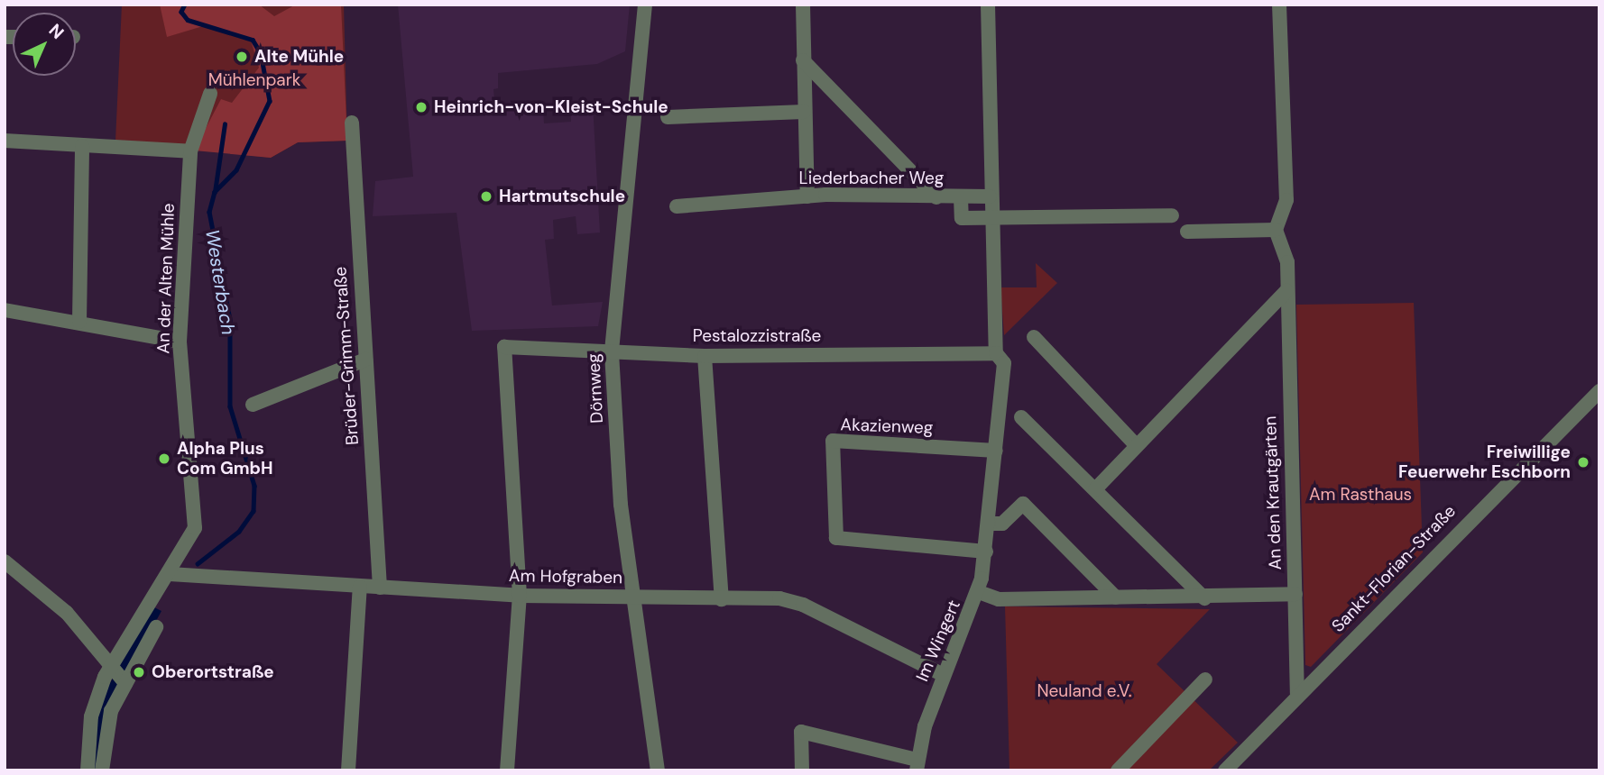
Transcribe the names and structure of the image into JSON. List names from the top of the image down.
{
  "streets": {
    "street": [
      "Liederbacher Weg",
      "An der Alten Mühle",
      "Pestalozzistraße",
      "Brüder-Grimm-Straße",
      "Dörnweg",
      "Akazienweg",
      "An den Krautgärten",
      "Sankt-Florian-Straße",
      "Am Hofgraben",
      "Im Wingert"
    ]
  },
  "crossings": [
    ["Liederbacher Weg", "Im Wingert"],
    ["An der Alten Mühle", "Am Hofgraben"],
    ["Pestalozzistraße", "Dörnweg"],
    ["Pestalozzistraße", "Am Hofgraben"],
    ["Pestalozzistraße", "Im Wingert"],
    ["Brüder-Grimm-Straße", "Am Hofgraben"],
    ["Dörnweg", "Am Hofgraben"],
    ["Akazienweg", "Im Wingert"],
    ["An den Krautgärten", "Sankt-Florian-Straße"],
    ["Am Hofgraben", "Im Wingert"]
  ],
  "water": ["Westerbach"],
  "parks": ["Mühlenpark", "Am Rasthaus", "Neuland e.V."],
  "places": [
    "Alte Mühle",
    "Heinrich-von-Kleist-Schule",
    "Hartmutschule",
    "Alpha Plus Com GmbH",
    "Freiwillige Feuerwehr Eschborn",
    "Oberortstraße"
  ],
  "north": "top right"
}
